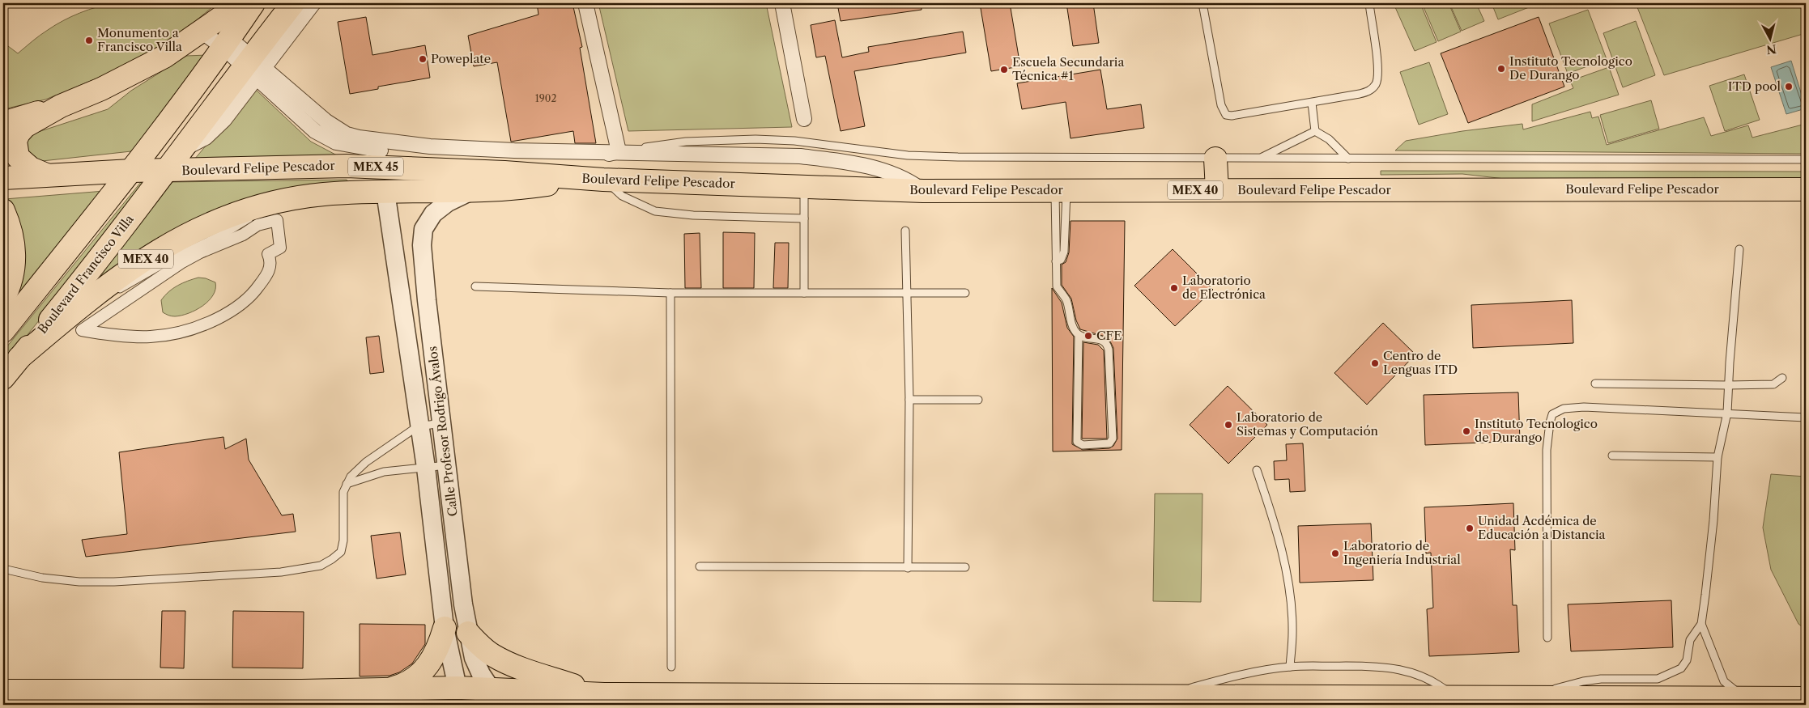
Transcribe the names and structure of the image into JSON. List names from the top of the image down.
{
  "streets": {
    "main road": [
      "MEX 45",
      "Boulevard Felipe Pescador",
      "MEX 40",
      "Boulevard Francisco Villa"
    ],
    "street": ["Calle Profesor Rodrigo Ávalos"]
  },
  "crossings": [
    ["MEX 45", "Boulevard Felipe Pescador"],
    ["MEX 45", "MEX 40"],
    ["MEX 45", "Boulevard Francisco Villa"],
    ["Boulevard Felipe Pescador", "MEX 40"],
    ["Boulevard Felipe Pescador", "Boulevard Francisco Villa"],
    ["MEX 40", "Boulevard Francisco Villa"],
    ["MEX 40", "Calle Profesor Rodrigo Ávalos"]
  ],
  "places": [
    "Monumento a Francisco Villa",
    "Poweplate",
    "Instituto Tecnologico De Durango",
    "Escuela Secundaria Técnica #1",
    "ITD pool",
    "Laboratorio de Electrónica",
    "CFE",
    "Centro de Lenguas ITD",
    "Laboratorio de Sistemas y Computación",
    "Instituto Tecnologico de Durango",
    "Unidad Acdémica de Educación a Distancia",
    "Laboratorio de Ingeniería Industrial"
  ],
  "house_numbers": ["1902"],
  "north": "bottom"
}
